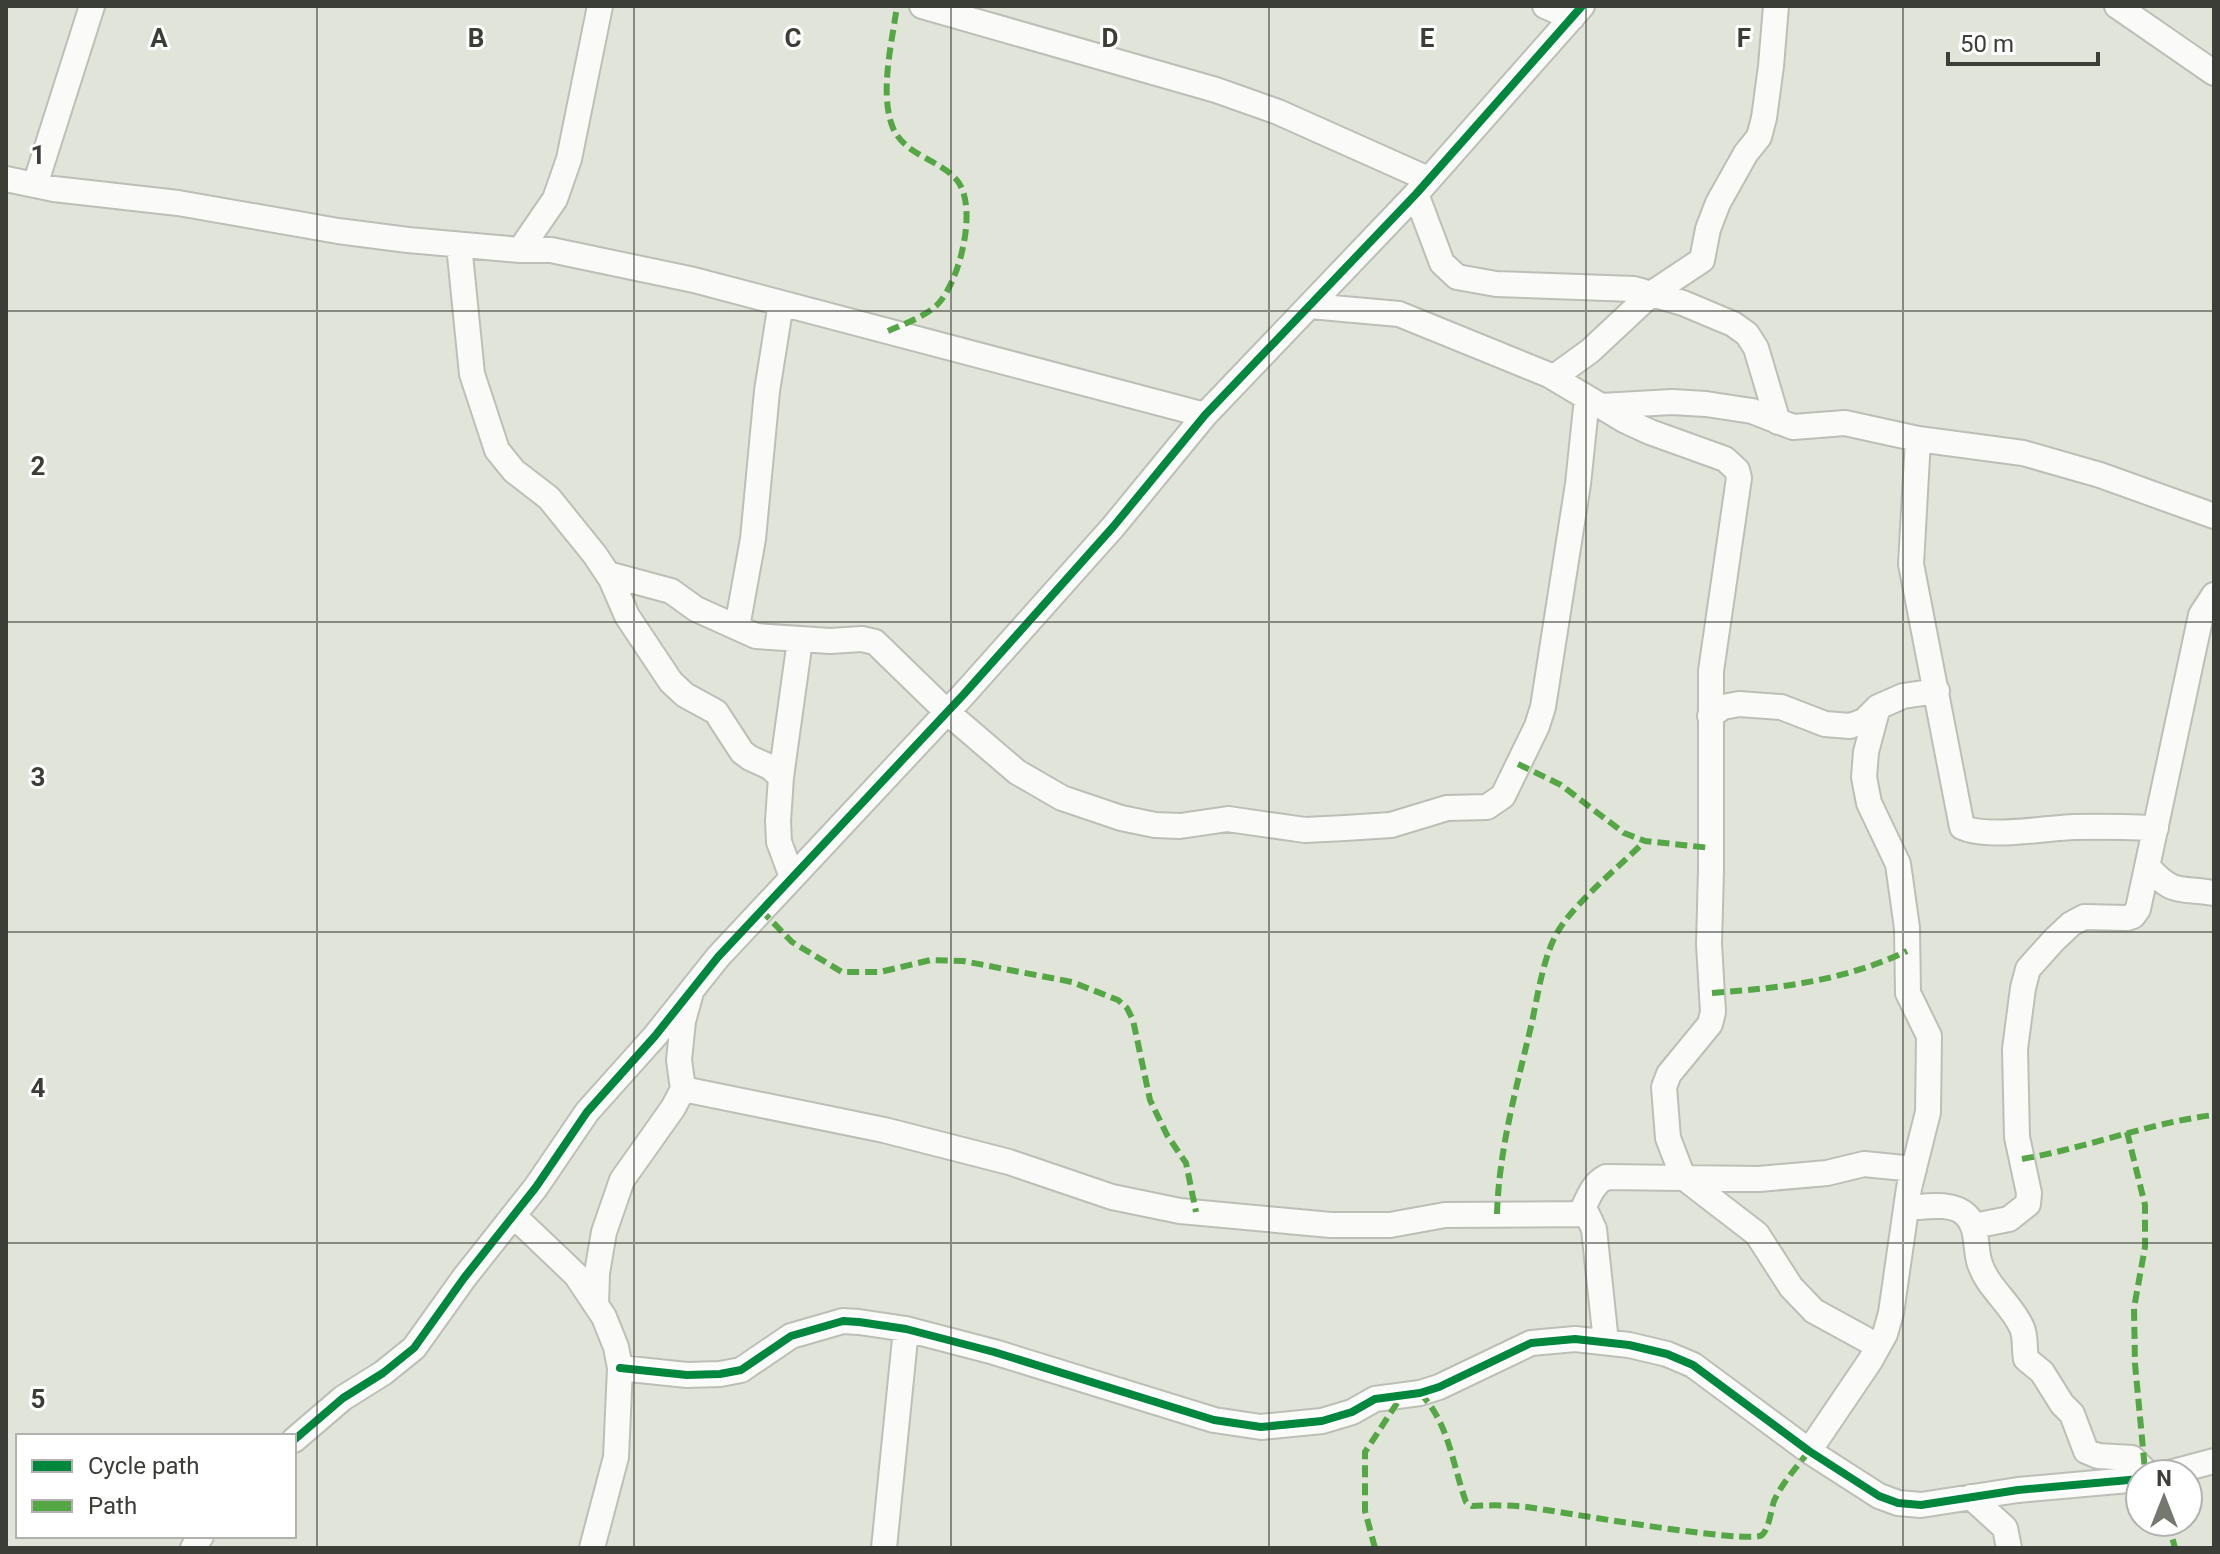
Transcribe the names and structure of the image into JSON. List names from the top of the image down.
{
  "legend": ["Cycle path", "Path"],
  "scale_bar": "50 m",
  "north": "top",
  "grid": {
    "columns": [
      "A",
      "B",
      "C",
      "D",
      "E",
      "F"
    ],
    "rows": [
      "1",
      "2",
      "3",
      "4",
      "5"
    ]
  }
}
